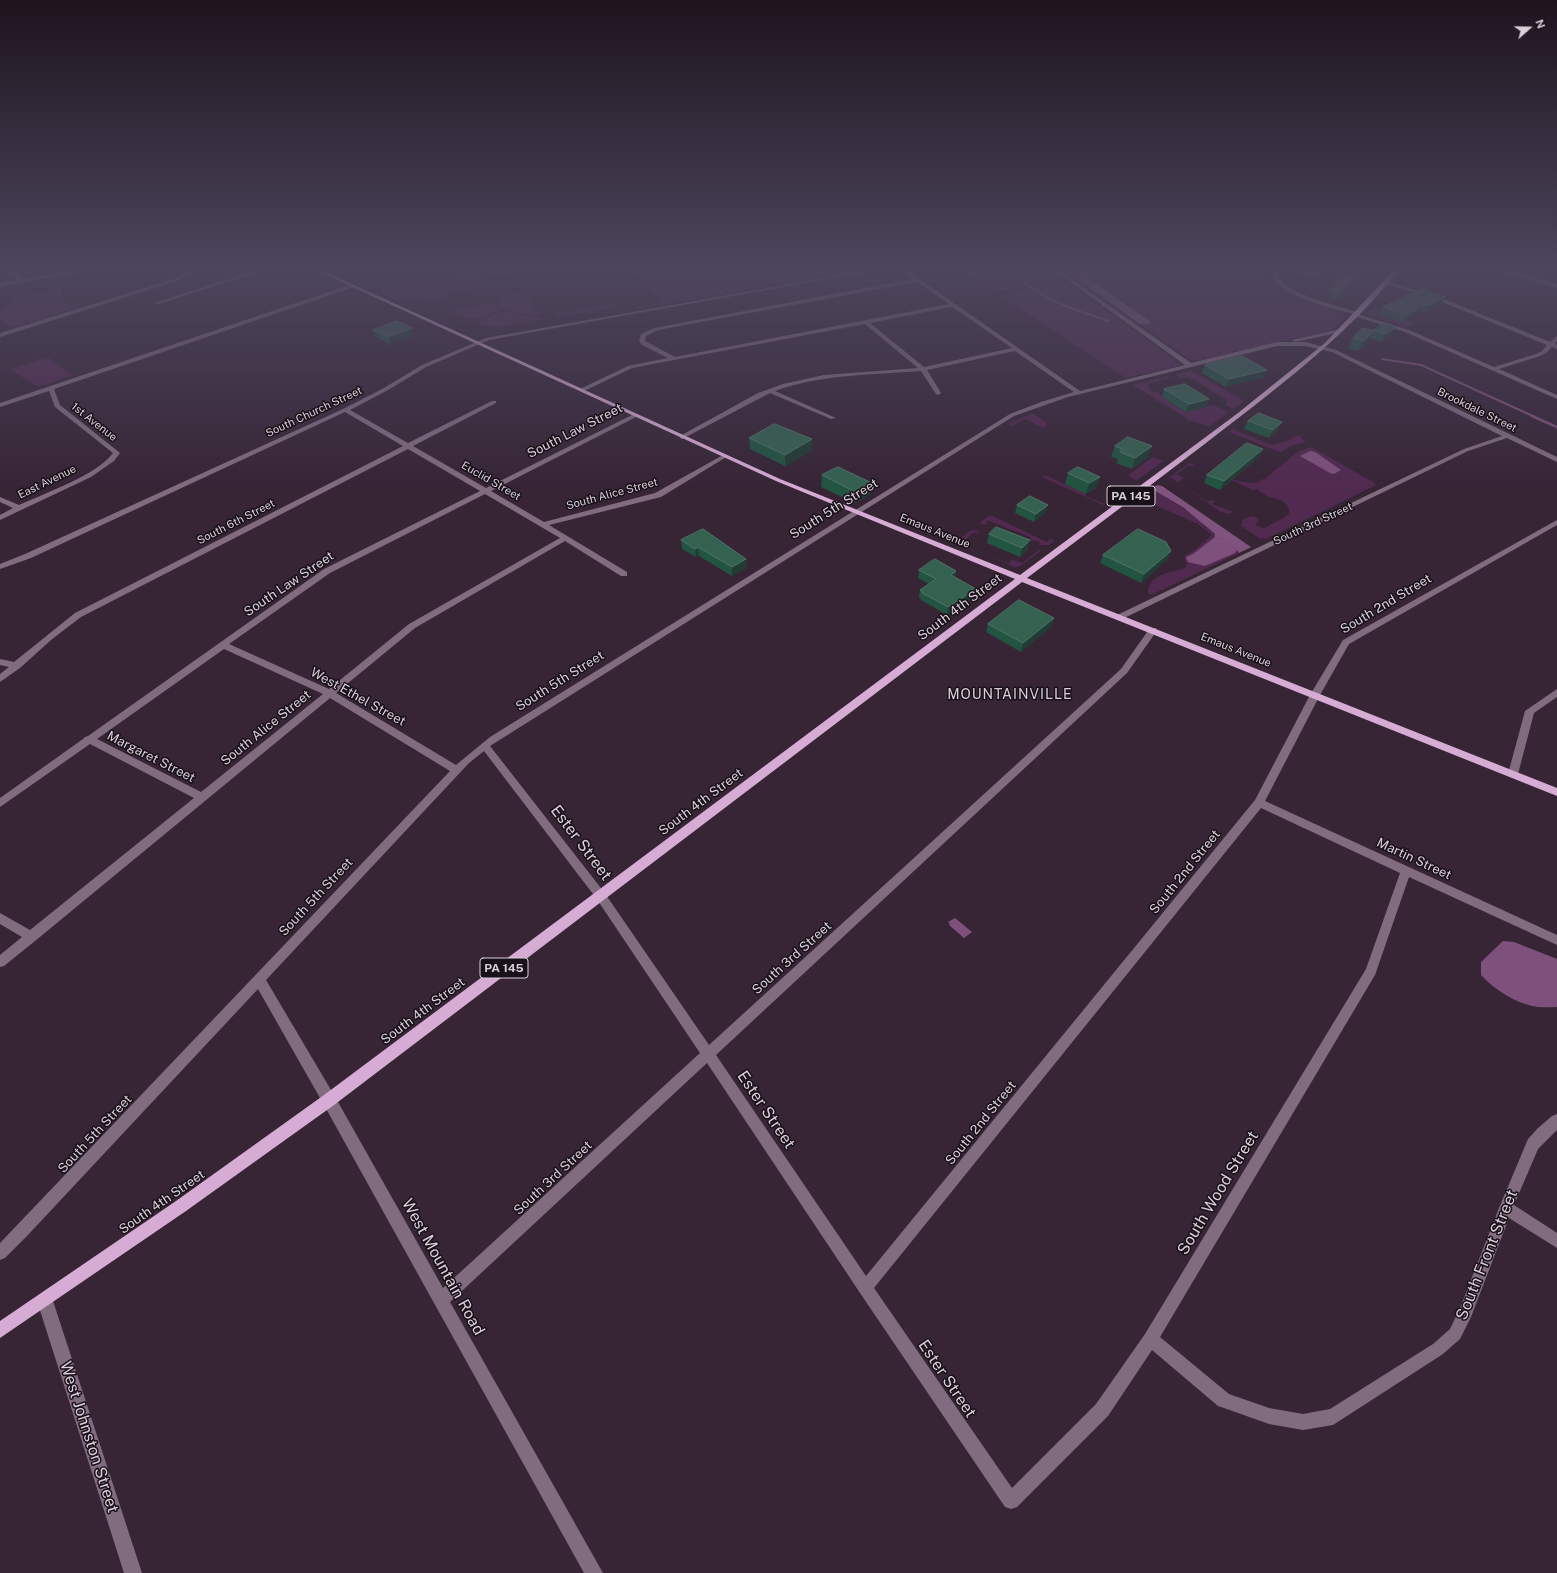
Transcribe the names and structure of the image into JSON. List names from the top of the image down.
{
  "streets": {
    "main road": ["PA 145", "Emaus Avenue", "South 4th Street"],
    "street": [
      "Brookdale Street",
      "South Church Street",
      "1st Avenue",
      "South Law Street",
      "Euclid Street",
      "East Avenue",
      "South Alice Street",
      "South 5th Street",
      "South 6th Street",
      "South 3rd Street",
      "South 2nd Street",
      "West Ethel Street",
      "Margaret Street",
      "Ester Street",
      "Martin Street",
      "South Wood Street",
      "South Front Street",
      "West Mountain Road",
      "West Johnston Street"
    ]
  },
  "crossings": [
    ["Brookdale Street", "South 5th Street"],
    ["Brookdale Street", "South 3rd Street"],
    ["Brookdale Street", "South 4th Street"],
    ["South Church Street", "Euclid Street"],
    ["South Church Street", "Emaus Avenue"],
    ["1st Avenue", "East Avenue"],
    ["South Law Street", "Euclid Street"],
    ["South Law Street", "Emaus Avenue"],
    ["South Law Street", "West Ethel Street"],
    ["South Law Street", "Margaret Street"],
    ["Euclid Street", "South Alice Street"],
    ["Euclid Street", "South 6th Street"],
    ["South Alice Street", "Emaus Avenue"],
    ["South Alice Street", "West Ethel Street"],
    ["South Alice Street", "Margaret Street"],
    ["South 5th Street", "Emaus Avenue"],
    ["South 5th Street", "South 4th Street"],
    ["South 5th Street", "West Ethel Street"],
    ["South 5th Street", "Ester Street"],
    ["South 5th Street", "West Mountain Road"],
    ["South 3rd Street", "Emaus Avenue"],
    ["South 3rd Street", "Ester Street"],
    ["South 3rd Street", "West Mountain Road"],
    ["Emaus Avenue", "South 2nd Street"],
    ["Emaus Avenue", "South 4th Street"],
    ["South 2nd Street", "Ester Street"],
    ["South 2nd Street", "Martin Street"],
    ["South 4th Street", "Ester Street"],
    ["South 4th Street", "West Mountain Road"],
    ["South 4th Street", "West Johnston Street"],
    ["Ester Street", "South Wood Street"],
    ["Martin Street", "South Wood Street"],
    ["South Wood Street", "South Front Street"]
  ],
  "districts": ["MOUNTAINVILLE"],
  "north": "right"
}
